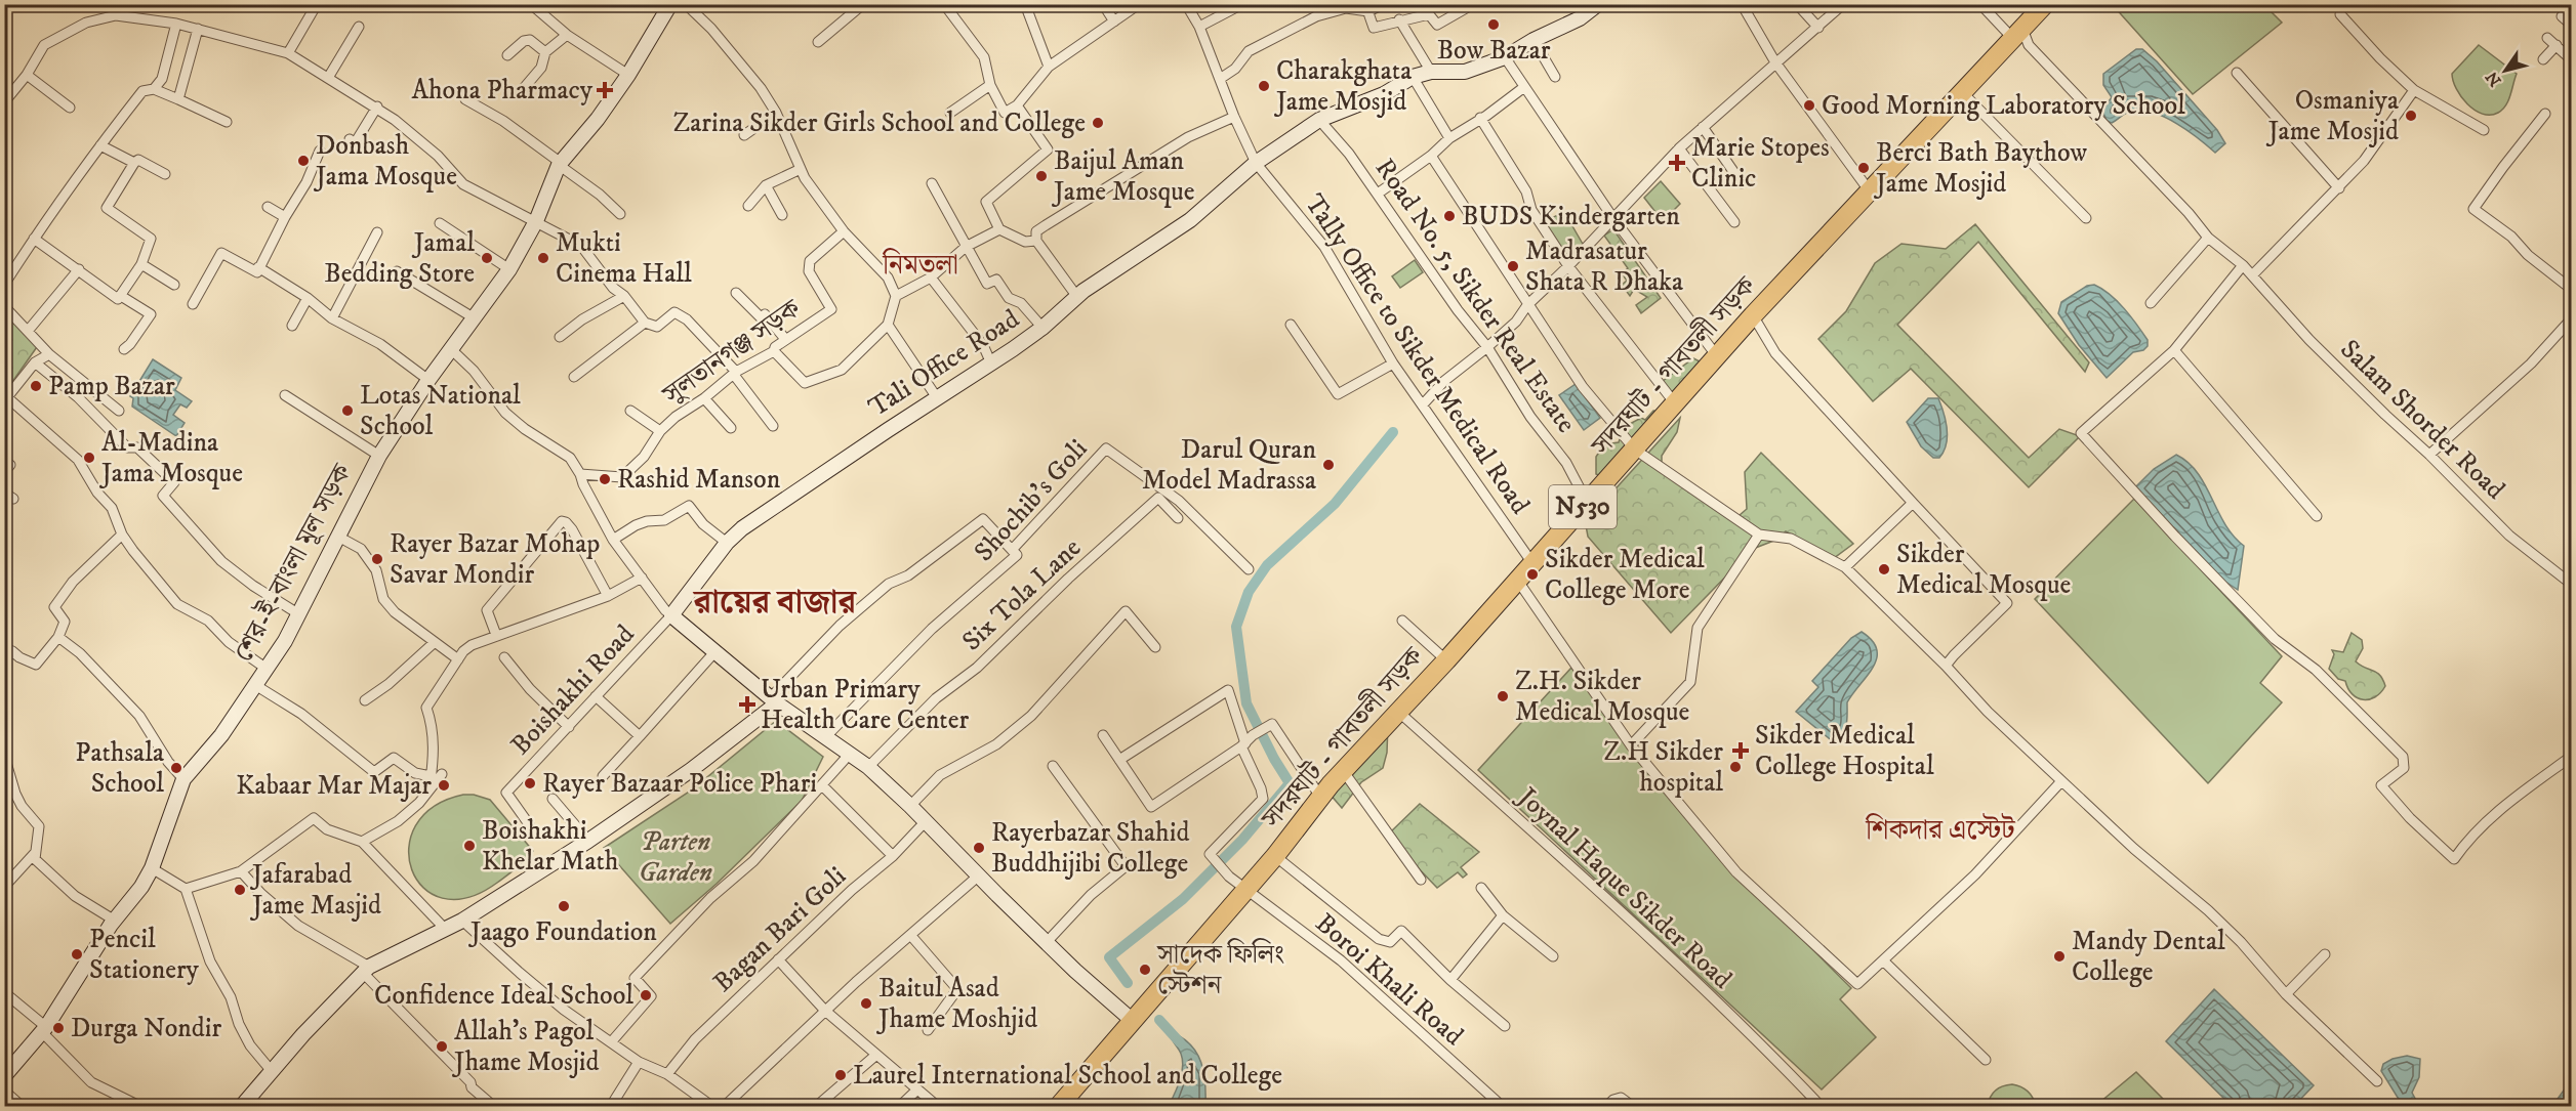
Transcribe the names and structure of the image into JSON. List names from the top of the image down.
{
  "streets": {
    "highway": ["সদরঘাট - গাবতলী সড়ক", "N530"],
    "street": [
      "Road No. 5, Sikder Real Estate",
      "সুলতানগঞ্জ সড়ক",
      "Tally Office to Sikder Medical Road",
      "Tali Office Road",
      "Salam Shorder Road",
      "Shochib's Goli",
      "শের-ই-বাংলা মূল সড়ক",
      "Six Tola Lane",
      "Boishakhi Road",
      "Joynal Haque Sikder Road",
      "Bagan Bari Goli",
      "Boroi Khali Road"
    ]
  },
  "crossings": [
    ["Road No. 5, Sikder Real Estate", "Tali Office Road"],
    ["Road No. 5, Sikder Real Estate", "সদরঘাট - গাবতলী সড়ক"],
    ["Tally Office to Sikder Medical Road", "Tali Office Road"],
    ["Tally Office to Sikder Medical Road", "সদরঘাট - গাবতলী সড়ক"],
    ["Tali Office Road", "Boishakhi Road"],
    ["সদরঘাট - গাবতলী সড়ক", "Salam Shorder Road"],
    ["সদরঘাট - গাবতলী সড়ক", "N530"],
    ["সদরঘাট - গাবতলী সড়ক", "Joynal Haque Sikder Road"],
    ["সদরঘাট - গাবতলী সড়ক", "Boroi Khali Road"]
  ],
  "districts": ["নিমতলা", "রায়ের বাজার", "শিকদার এস্টেট"],
  "parks": ["Parten Garden"],
  "places": {
    "other": [
      "Bow Bazar",
      "Charakghata Jame Mosjid",
      "Good Morning Laboratory School",
      "Osmaniya Jame Mosjid",
      "Zarina Sikder Girls School and College",
      "Donbash Jama Mosque",
      "Berci Bath Baythow Jame Mosjid",
      "Baijul Aman Jame Mosque",
      "BUDS Kindergarten",
      "Jamal Bedding Store",
      "Mukti Cinema Hall",
      "Madrasatur Shata R Dhaka",
      "Pamp Bazar",
      "Lotas National School",
      "Al-Madina Jama Mosque",
      "Darul Quran Model Madrassa",
      "Rashid Manson",
      "Rayer Bazar Mohap Savar Mondir",
      "Sikder Medical Mosque",
      "Sikder Medical College More",
      "Z.H. Sikder Medical Mosque",
      "Z.H Sikder hospital",
      "Pathsala School",
      "Rayer Bazaar Police Phari",
      "Kabaar Mar Majar",
      "Boishakhi Khelar Math",
      "Rayerbazar Shahid Buddhijibi College",
      "Jafarabad Jame Masjid",
      "Jaago Foundation",
      "Pencil Stationery",
      "Mandy Dental College",
      "সাদেক ফিলিং স্টেশন",
      "Confidence Ideal School",
      "Baitul Asad Jhame Moshjid",
      "Durga Nondir",
      "Allah's Pagol Jhame Mosjid",
      "Laurel International School and College"
    ],
    "health": [
      "Ahona Pharmacy",
      "Marie Stopes Clinic",
      "Urban Primary Health Care Center",
      "Sikder Medical College Hospital"
    ]
  },
  "north": "bottom left"
}
